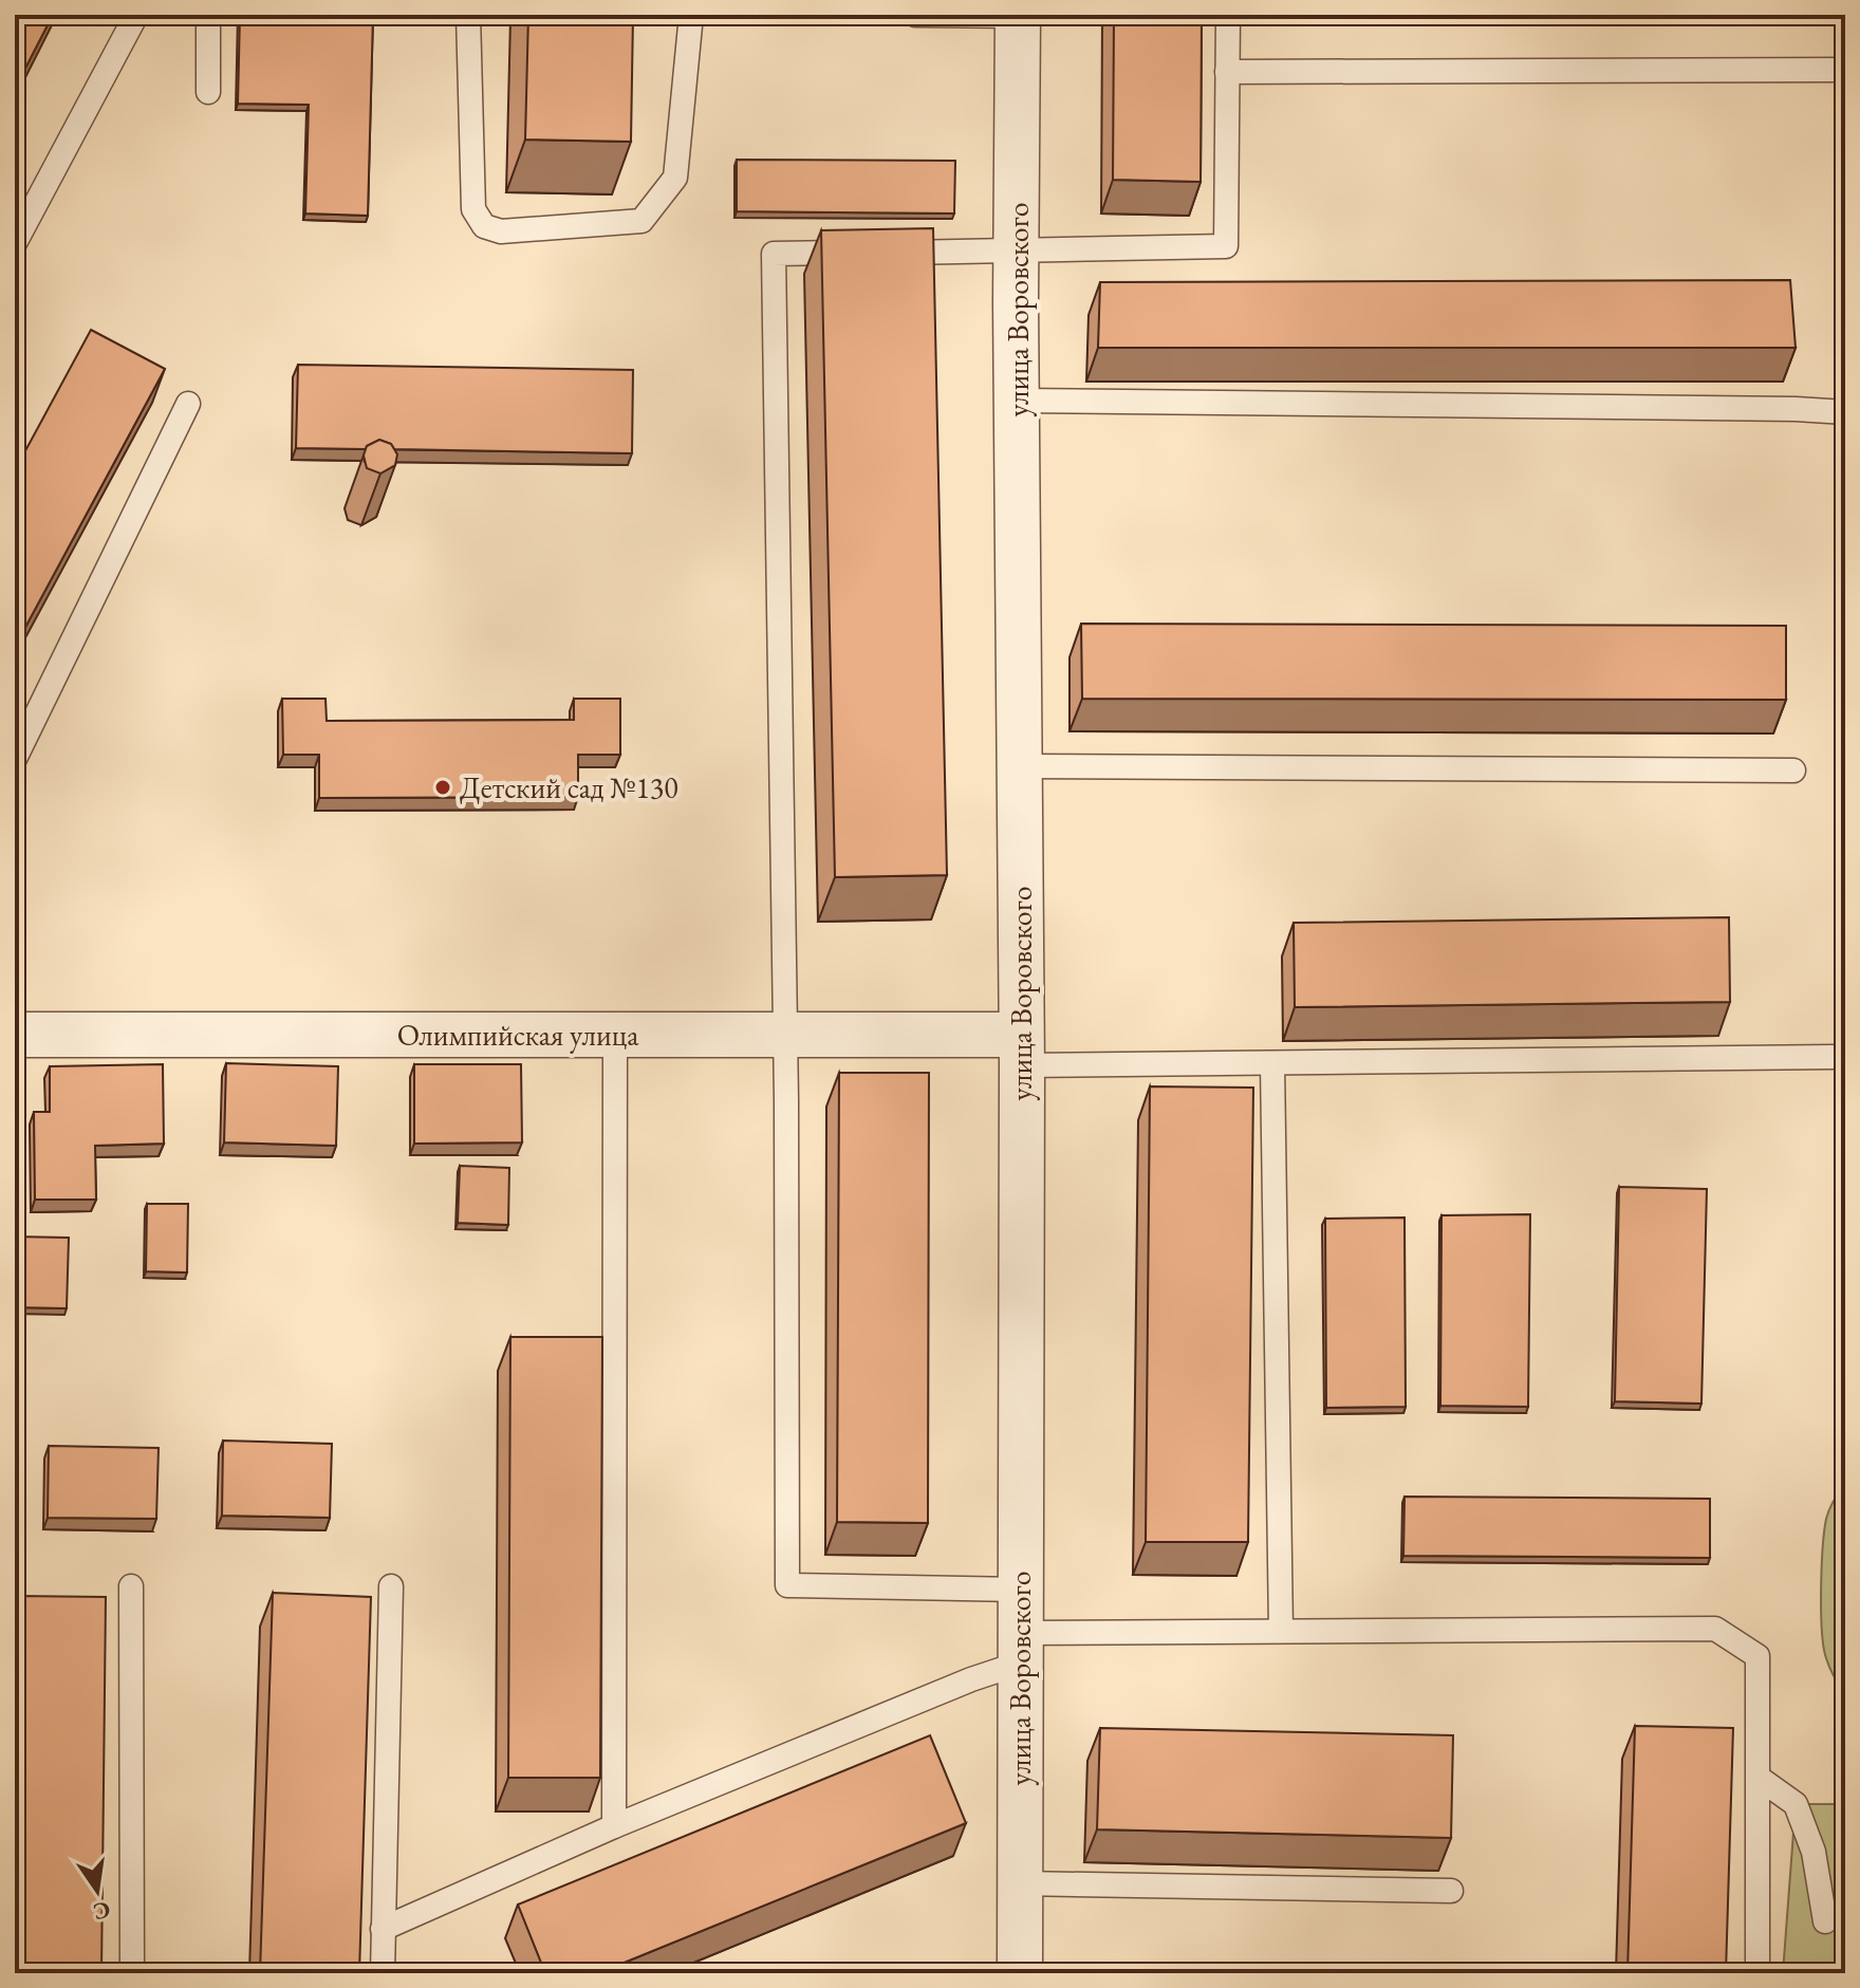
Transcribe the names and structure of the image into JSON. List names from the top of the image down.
{
  "streets": {
    "street": ["улица Воровского", "Олимпийская улица"]
  },
  "crossings": [
    ["улица Воровского", "Олимпийская улица"]
  ],
  "places": ["Детский сад №130"],
  "north": "bottom"
}
